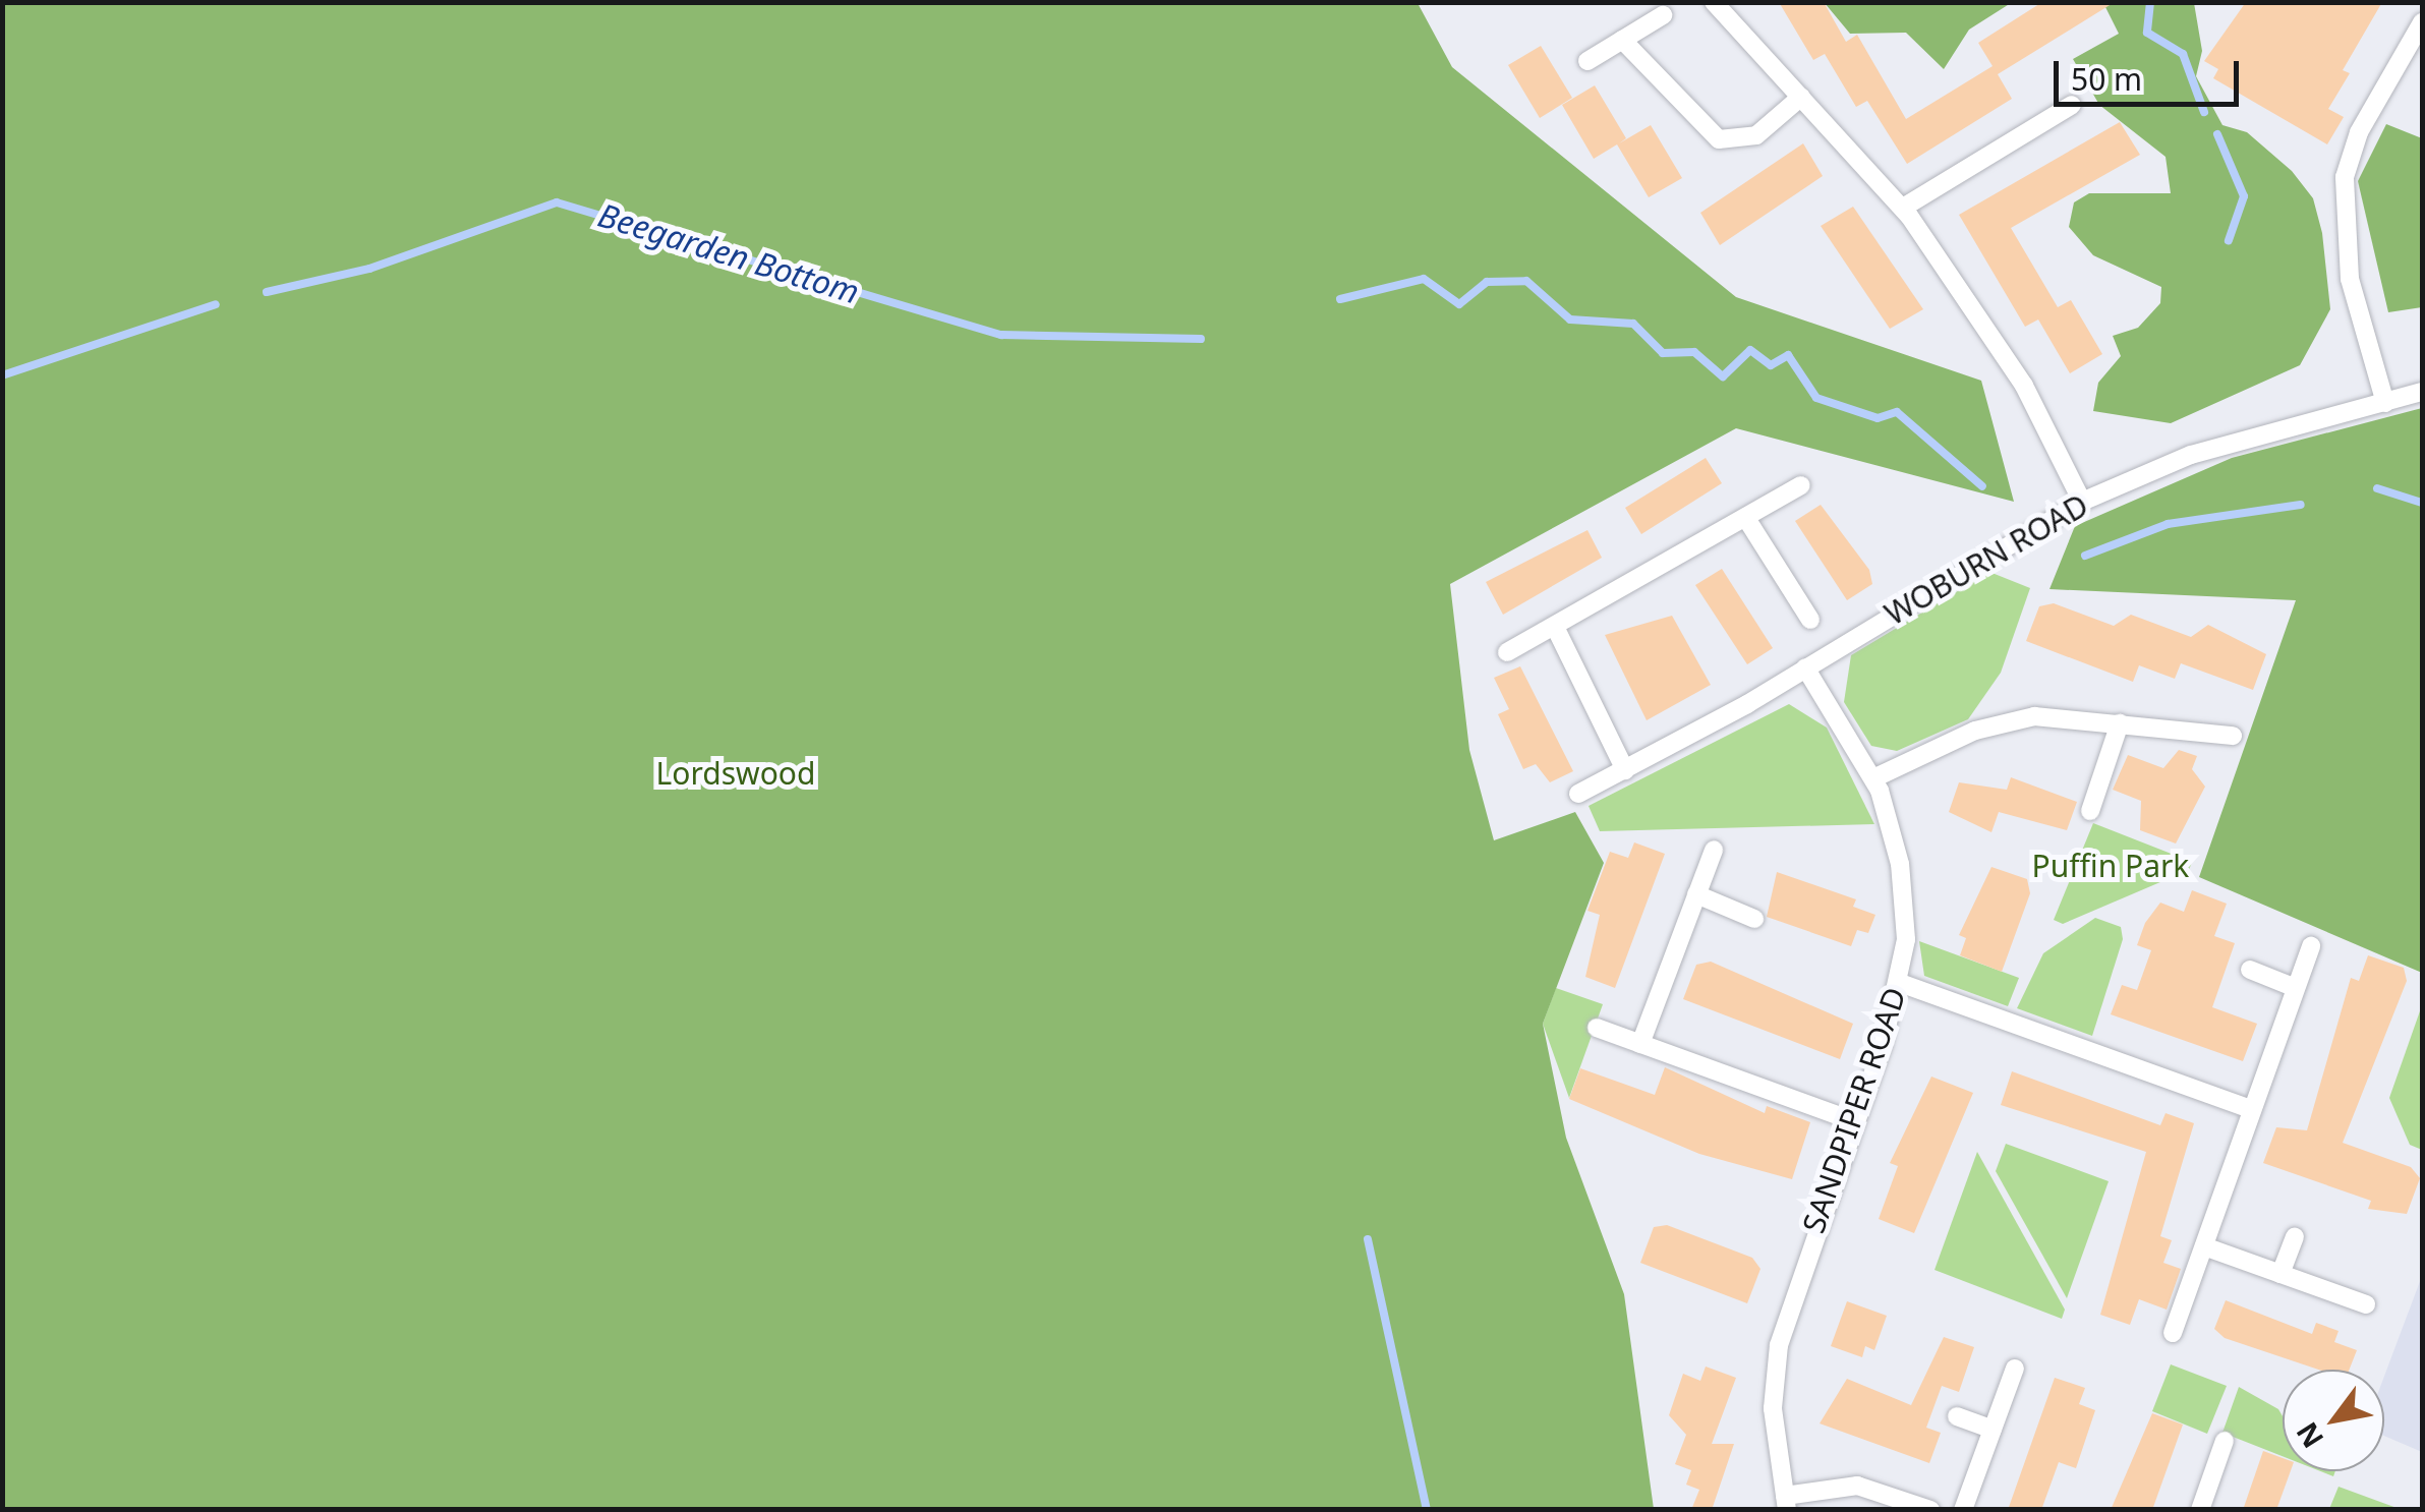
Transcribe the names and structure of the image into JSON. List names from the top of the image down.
{
  "streets": {
    "street": ["WOBURN ROAD", "SANDPIPER ROAD"]
  },
  "crossings": [
    ["WOBURN ROAD", "SANDPIPER ROAD"]
  ],
  "water": ["Beegarden Bottom"],
  "parks": ["Lordswood", "Puffin Park"],
  "scale_bar": "50 m",
  "north": "bottom left"
}
